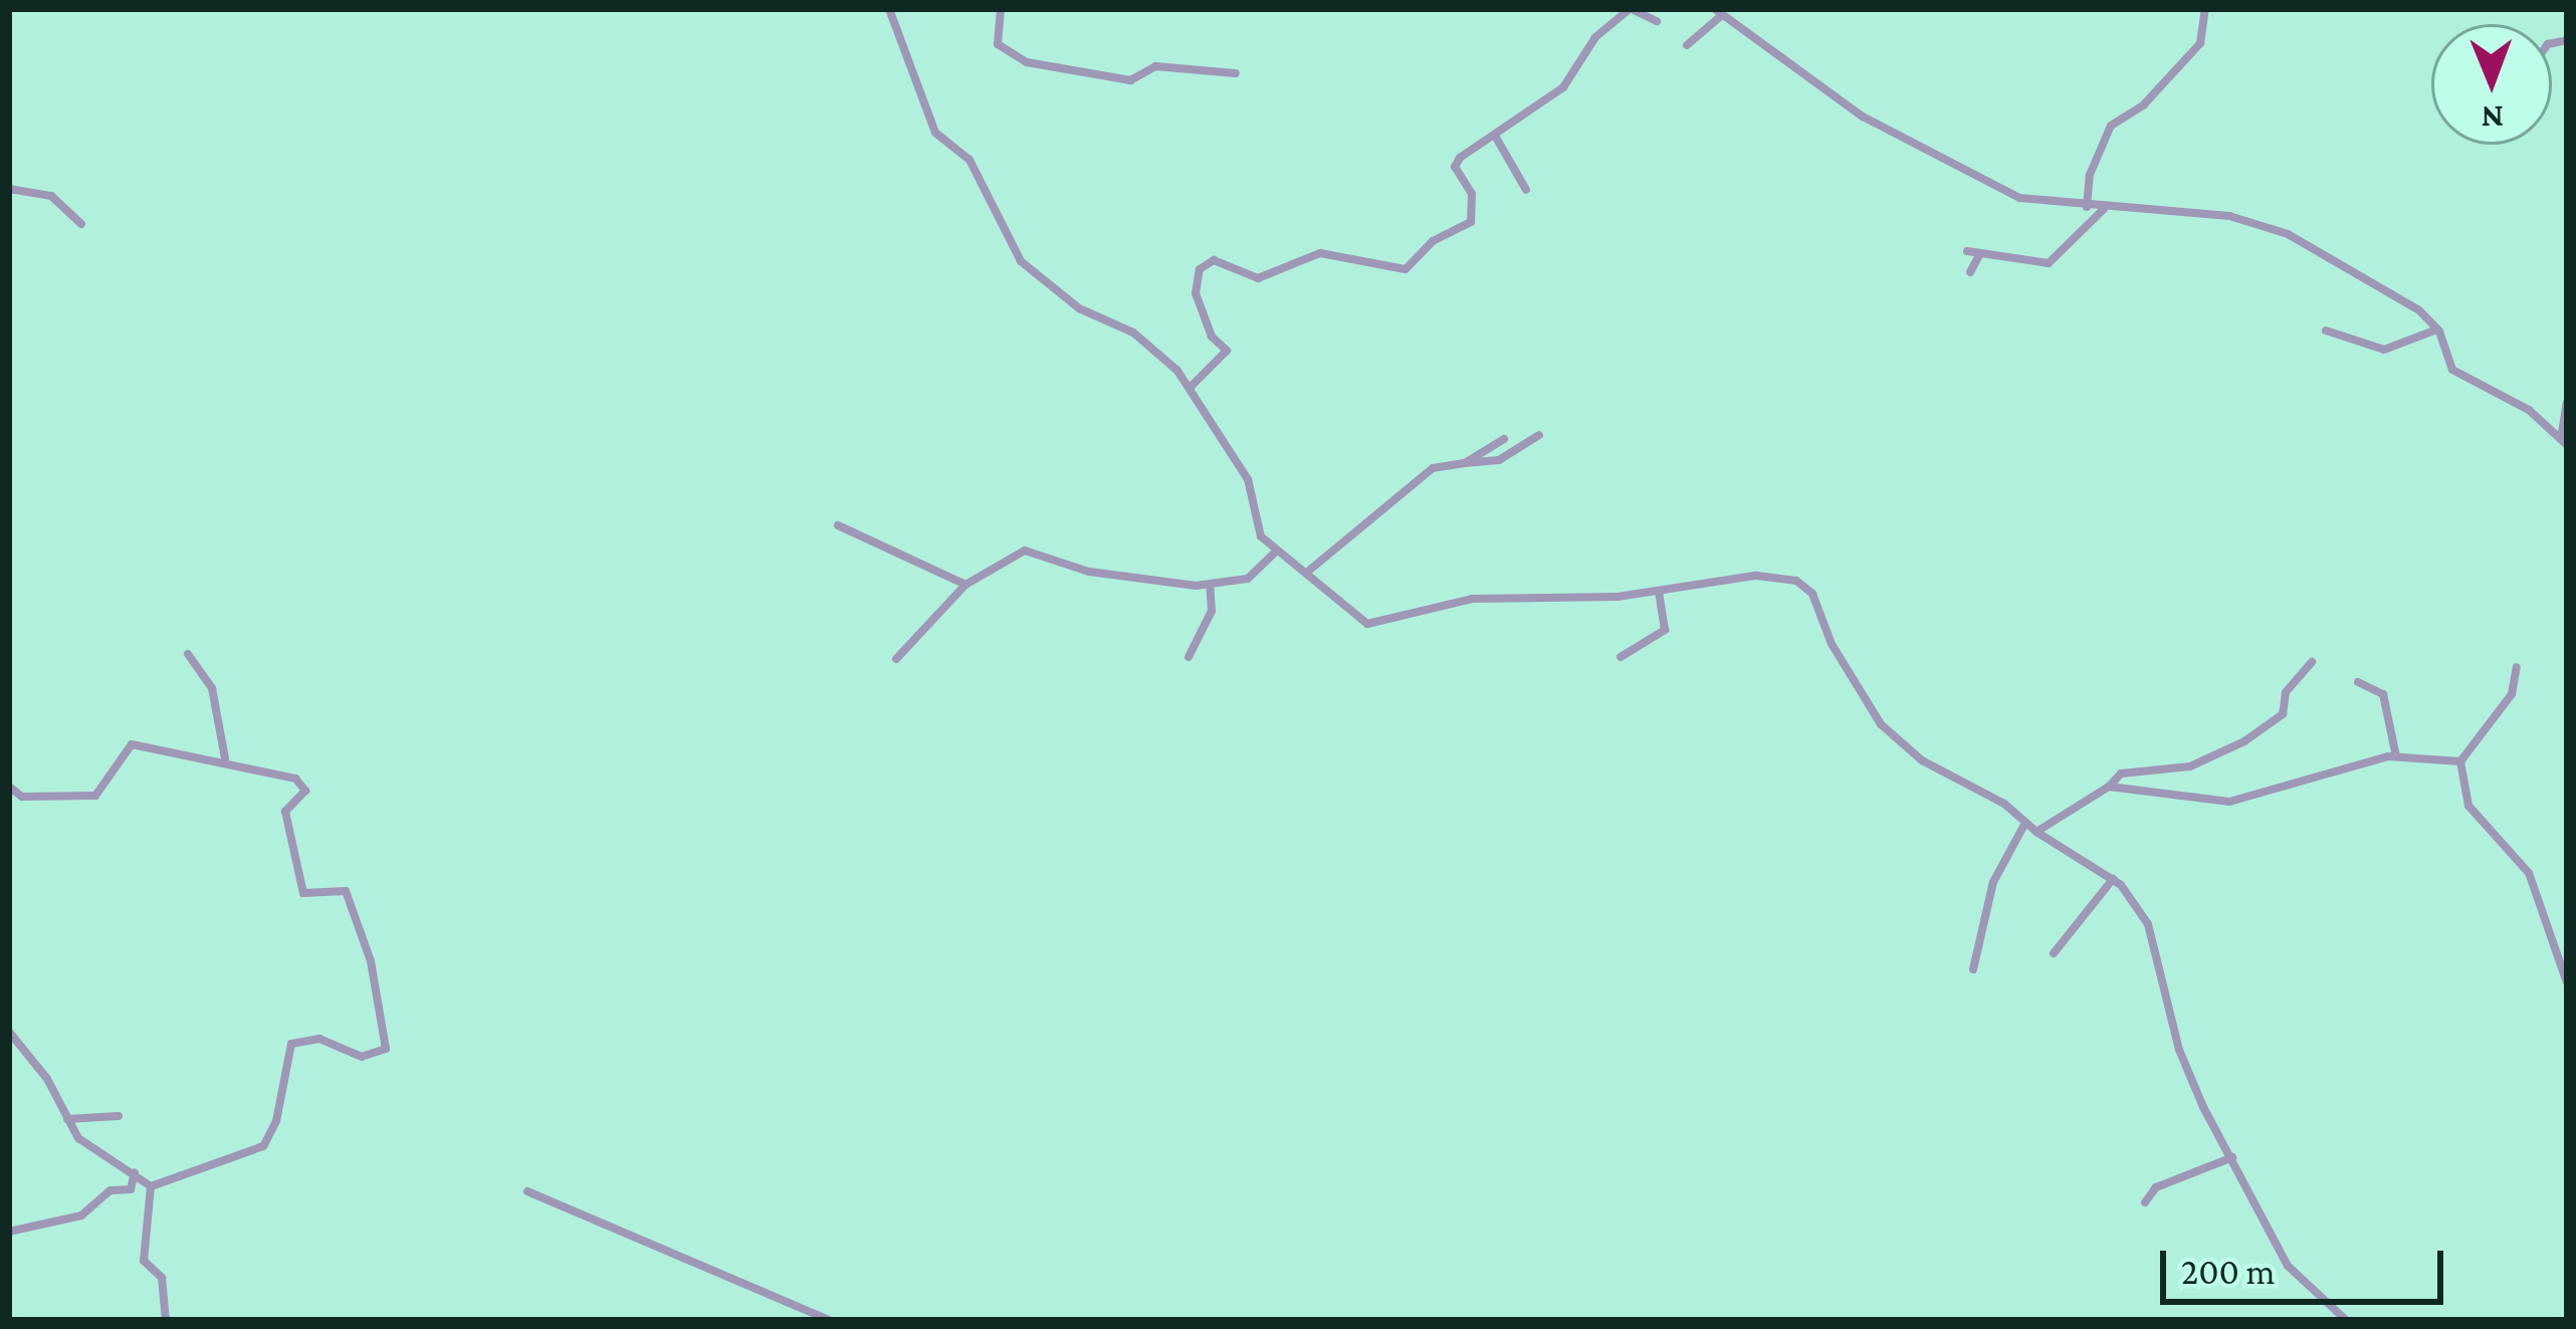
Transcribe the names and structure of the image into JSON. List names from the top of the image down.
{
  "scale_bar": "200 m",
  "north": "bottom"
}
